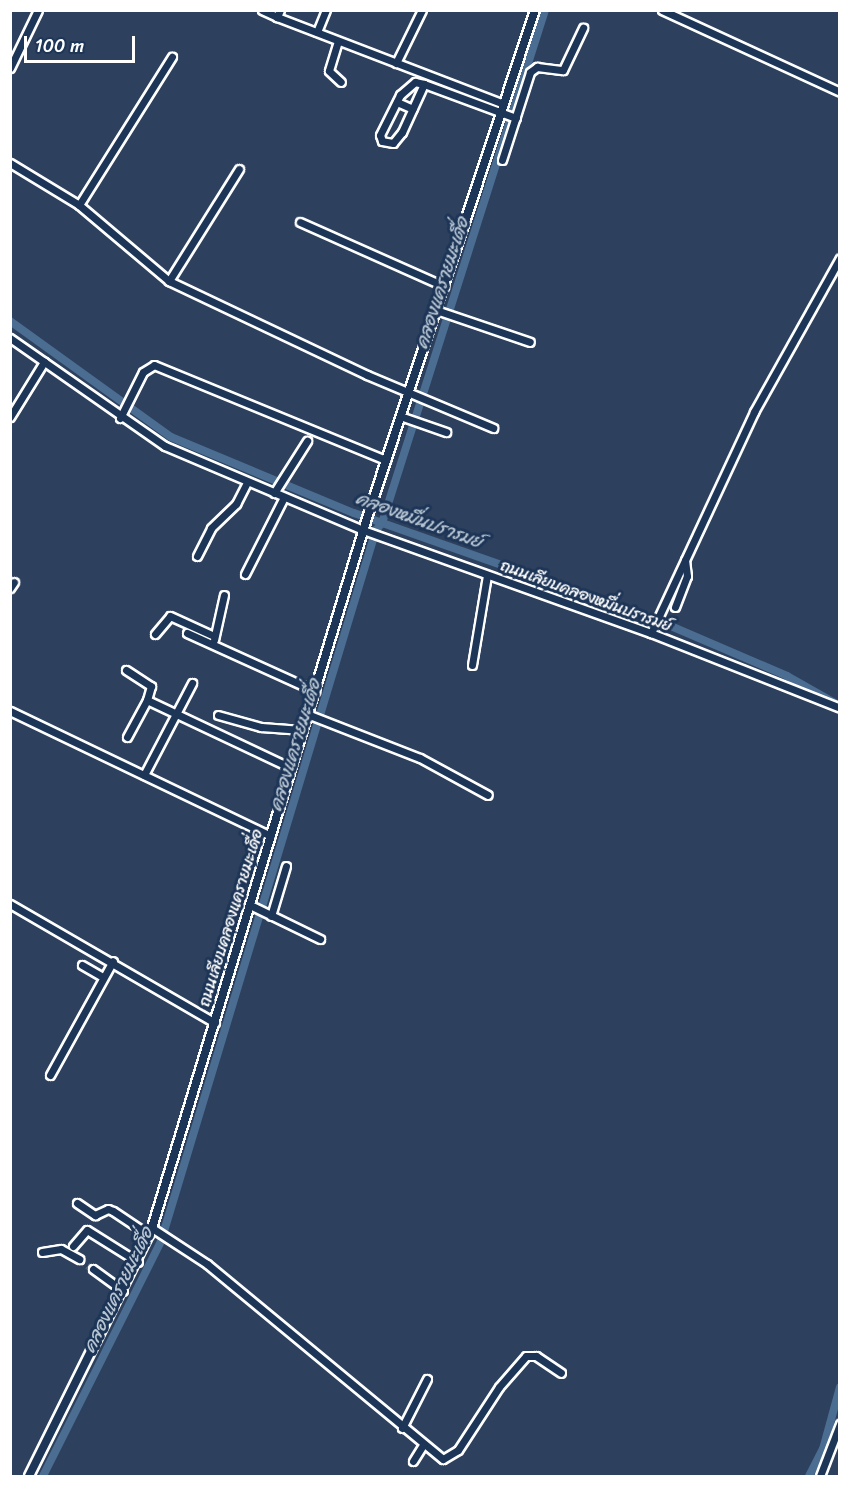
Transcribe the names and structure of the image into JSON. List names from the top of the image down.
{
  "streets": {
    "street": ["ถนนเลียบคลองหมื่นปรารมย์", "ถนนเลียบคลองแครายมะเดื่อ"]
  },
  "crossings": [
    ["ถนนเลียบคลองหมื่นปรารมย์", "ถนนเลียบคลองแครายมะเดื่อ"]
  ],
  "water": ["คลองแครายมะเดื่อ", "คลองหมื่นปรารมย์"],
  "scale_bar": "100 m"
}
